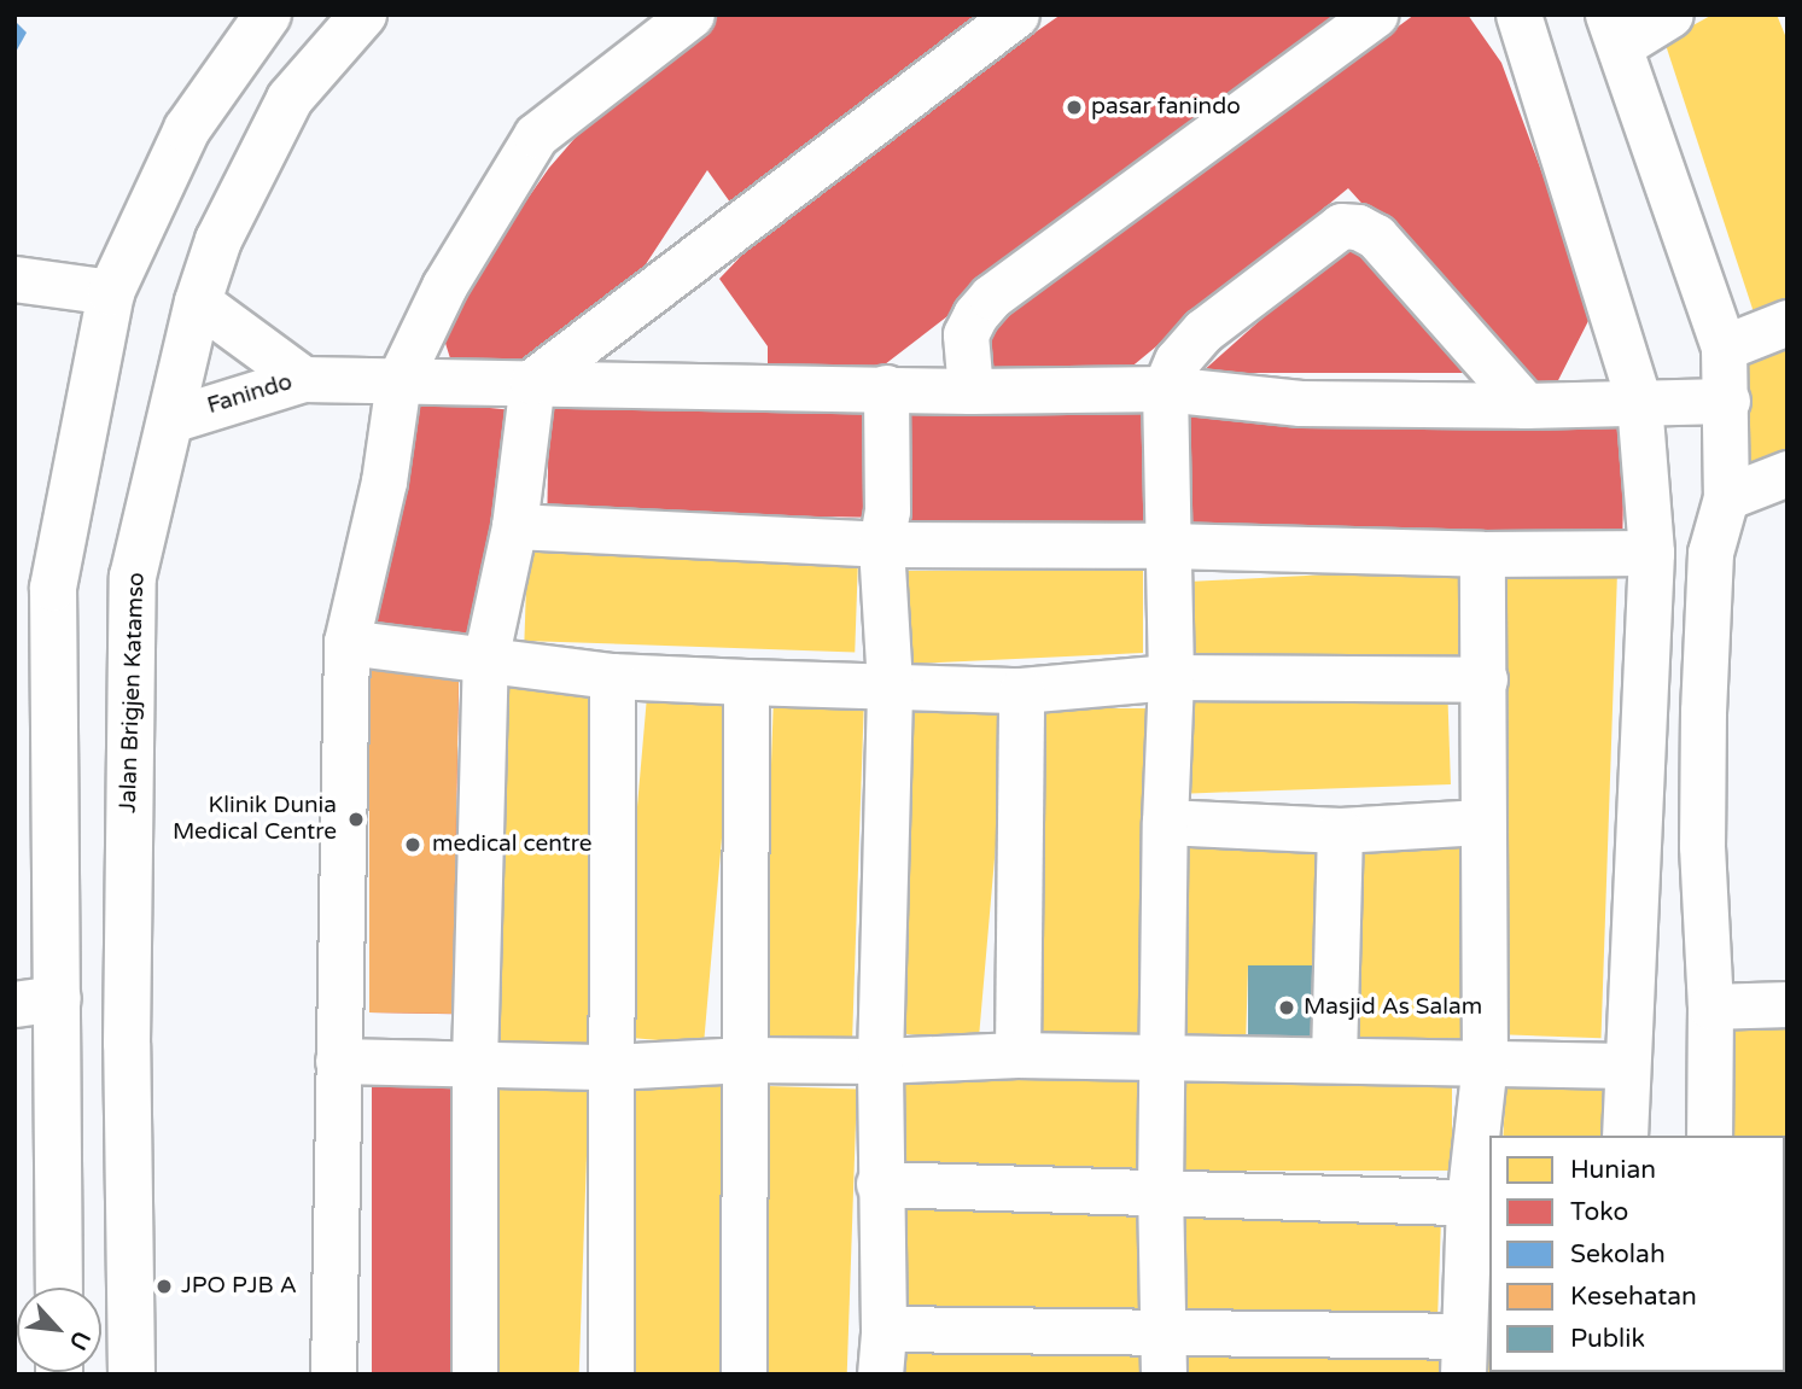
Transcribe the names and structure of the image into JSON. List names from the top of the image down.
{
  "streets": {
    "highway": ["Jalan Brigjen Katamso"],
    "street": ["Fanindo"]
  },
  "crossings": [
    ["Fanindo", "Jalan Brigjen Katamso"]
  ],
  "places": [
    "pasar fanindo",
    "Klinik Dunia Medical Centre",
    "medical centre",
    "Masjid As Salam",
    "JPO PJB A"
  ],
  "legend": [
    "Hunian",
    "Toko",
    "Sekolah",
    "Kesehatan",
    "Publik"
  ],
  "north": "bottom right"
}
